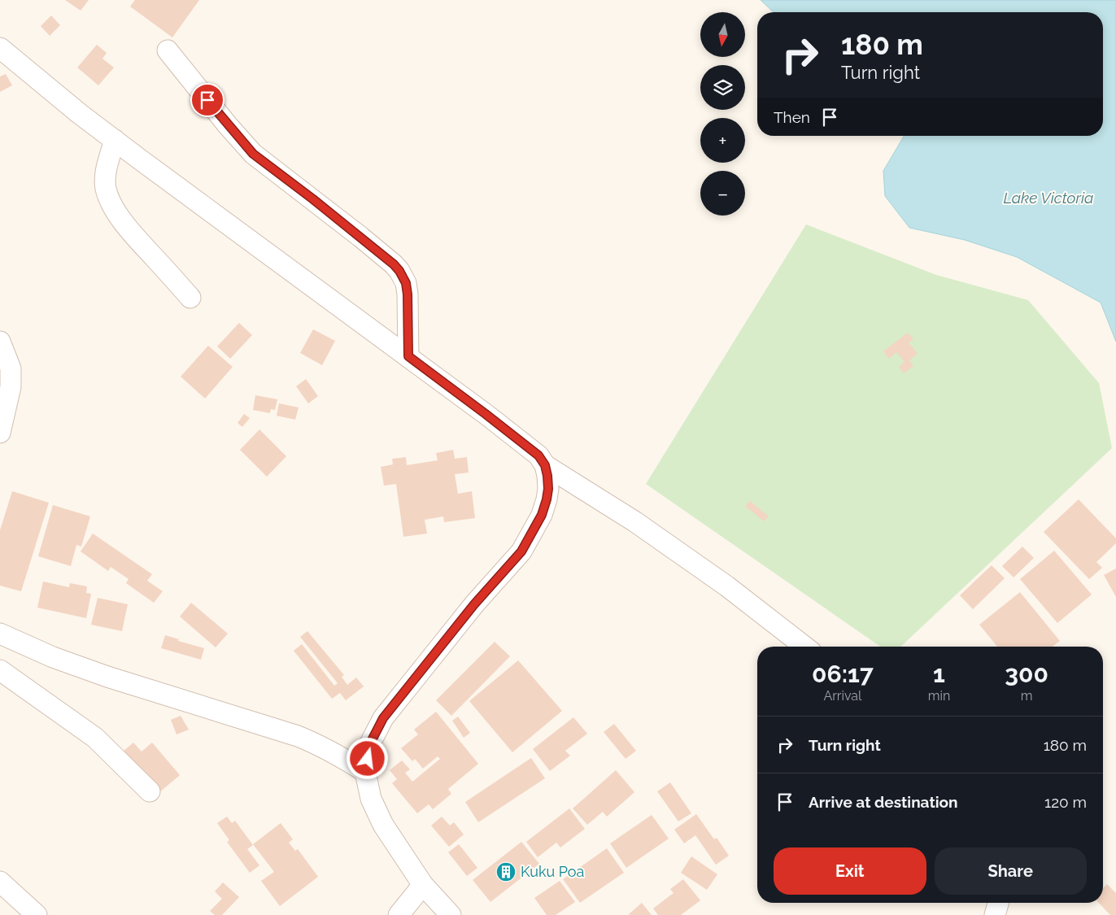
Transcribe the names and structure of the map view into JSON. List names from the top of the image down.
{
  "water": ["Lake Victoria"],
  "places": {
    "building": ["Kuku Poa"]
  },
  "north": "bottom",
  "page": {
    "map_buttons": ["+", "−"],
    "turn": ["180 m", "Turn right"],
    "then": "Then",
    "eta": [
      "06:17",
      "Arrival",
      "1",
      "min",
      "300",
      "m"
    ],
    "list": [
      {
        "name": "Turn right",
        "value": "180 m"
      },
      {
        "name": "Arrive at destination",
        "value": "120 m"
      }
    ],
    "buttons": ["Exit", "Share"]
  }
}
